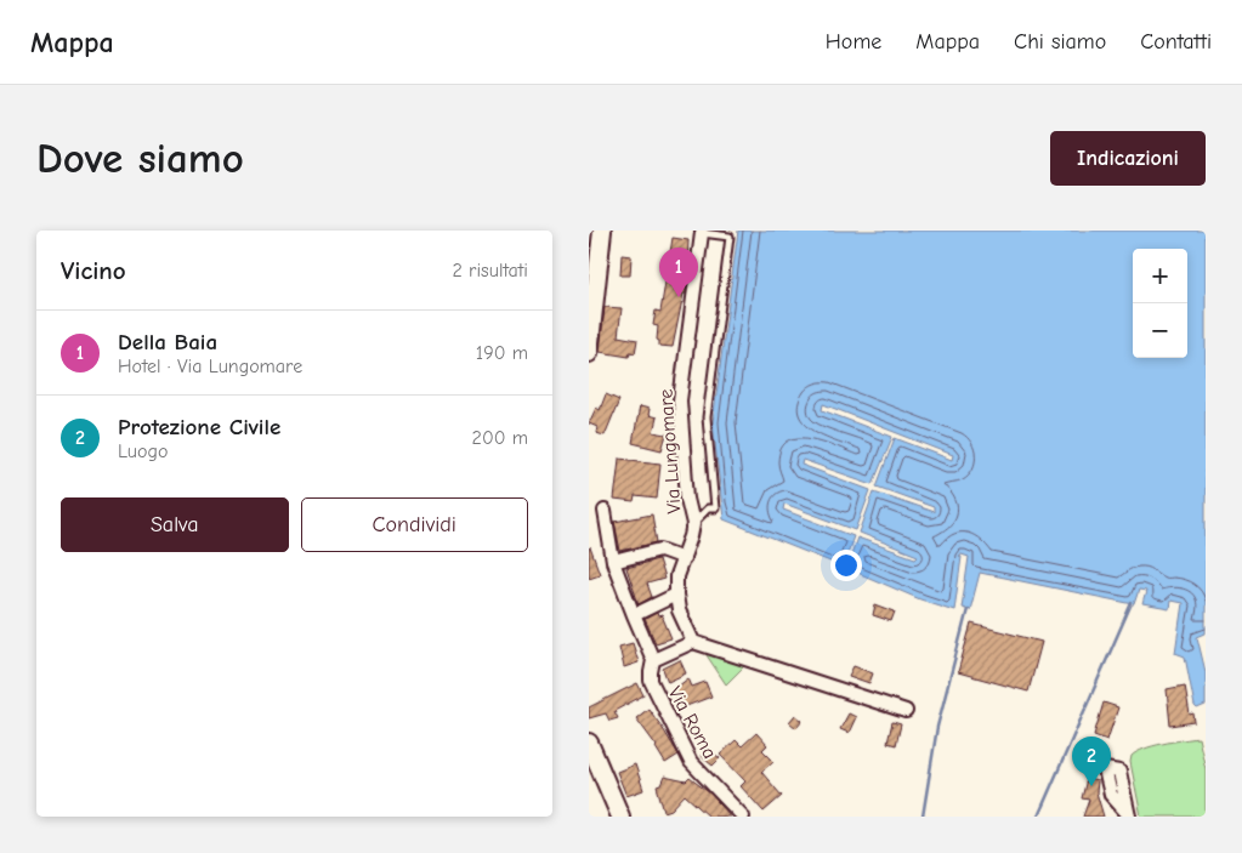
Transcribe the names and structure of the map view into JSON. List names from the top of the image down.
{
  "streets": {
    "street": ["Via Lungomare", "Via Roma"]
  },
  "page": {
    "header": "Mappa",
    "nav": [
      "Home",
      "Mappa",
      "Chi siamo",
      "Contatti"
    ],
    "buttons": [
      "Indicazioni",
      ["Salva", "Condividi"]
    ],
    "title": "Dove siamo",
    "heading": ["Vicino", "2 risultati"],
    "pins": ["1", "2"],
    "map_buttons": ["+", "−"],
    "list": [
      {
        "mark": "1",
        "name": "Della Baia",
        "note": "Hotel · Via Lungomare",
        "value": "190 m"
      },
      {
        "mark": "2",
        "name": "Protezione Civile",
        "note": "Luogo",
        "value": "200 m"
      }
    ]
  }
}
